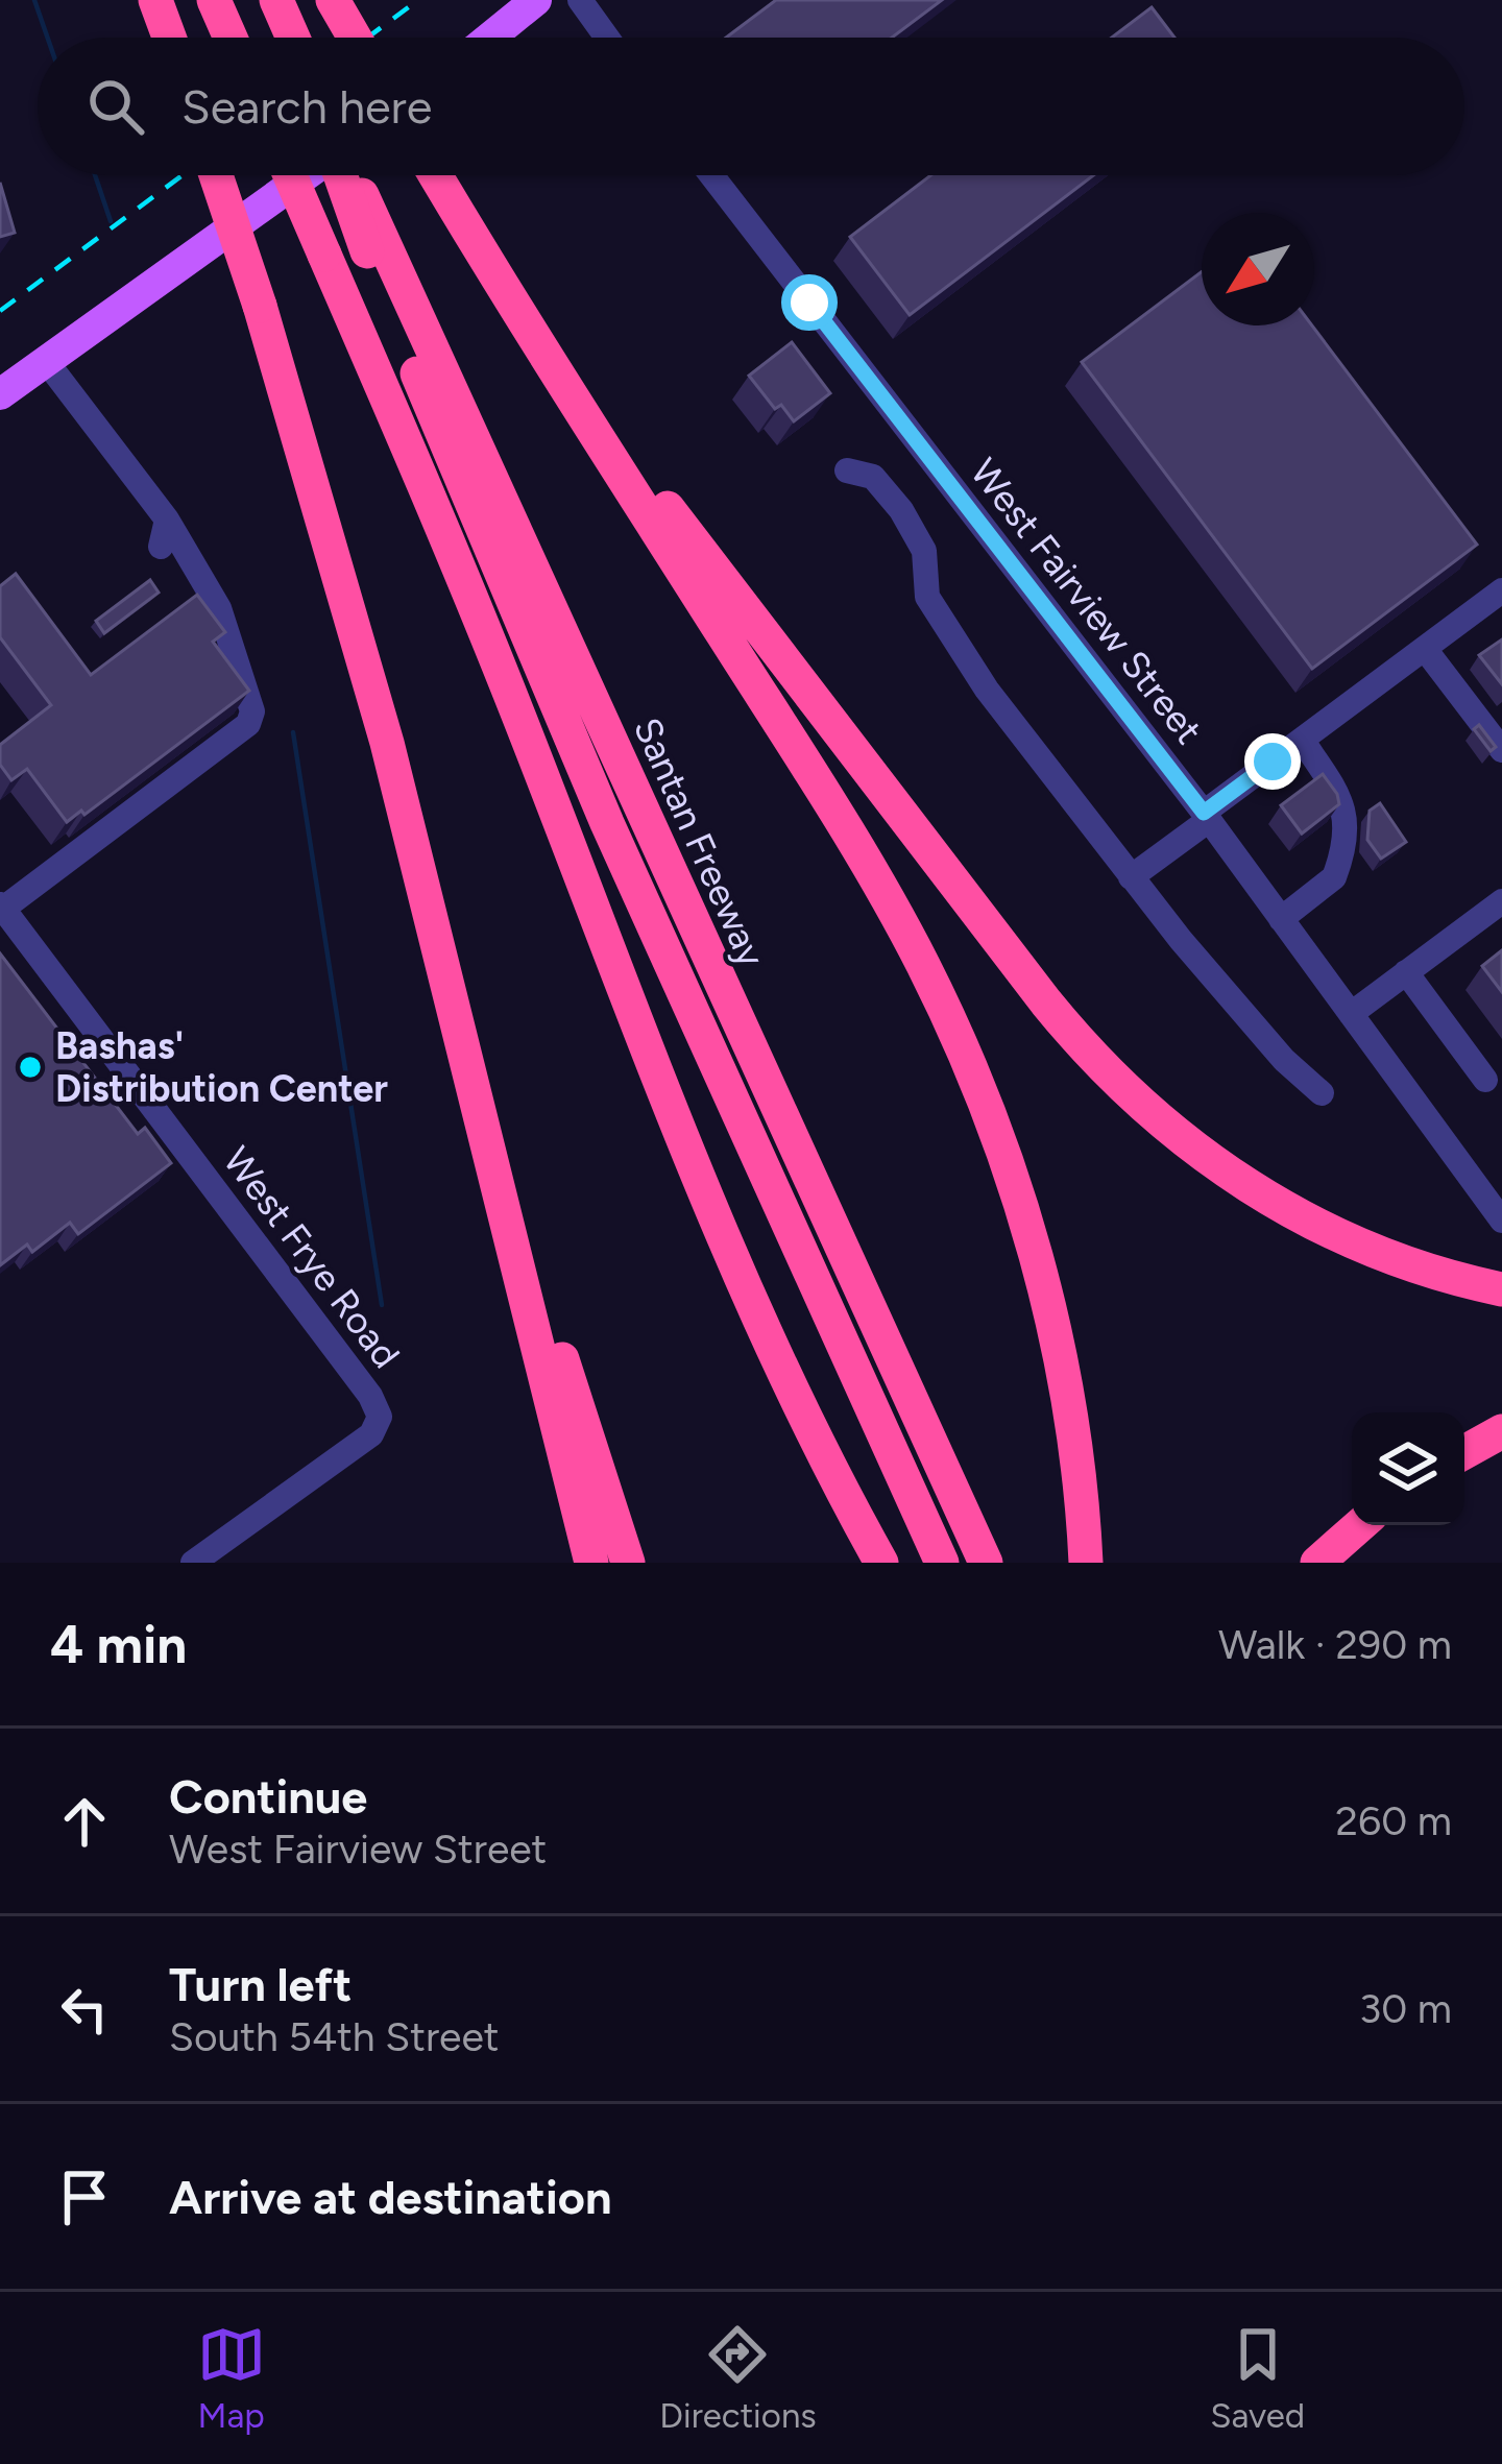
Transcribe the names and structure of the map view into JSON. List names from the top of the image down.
{
  "streets": {
    "highway": ["Santan Freeway"],
    "street": ["West Fairview Street", "West Frye Road"]
  },
  "places": ["Bashas' Distribution Center"],
  "north": "bottom left",
  "page": {
    "search": "Search here",
    "heading": ["4 min", "Walk · 290 m"],
    "list": [
      ["Continue", "West Fairview Street", "260 m"],
      ["Turn left", "South 54th Street", "30 m"],
      "Arrive at destination"
    ],
    "nav": ["Map", "Directions", "Saved"]
  }
}
